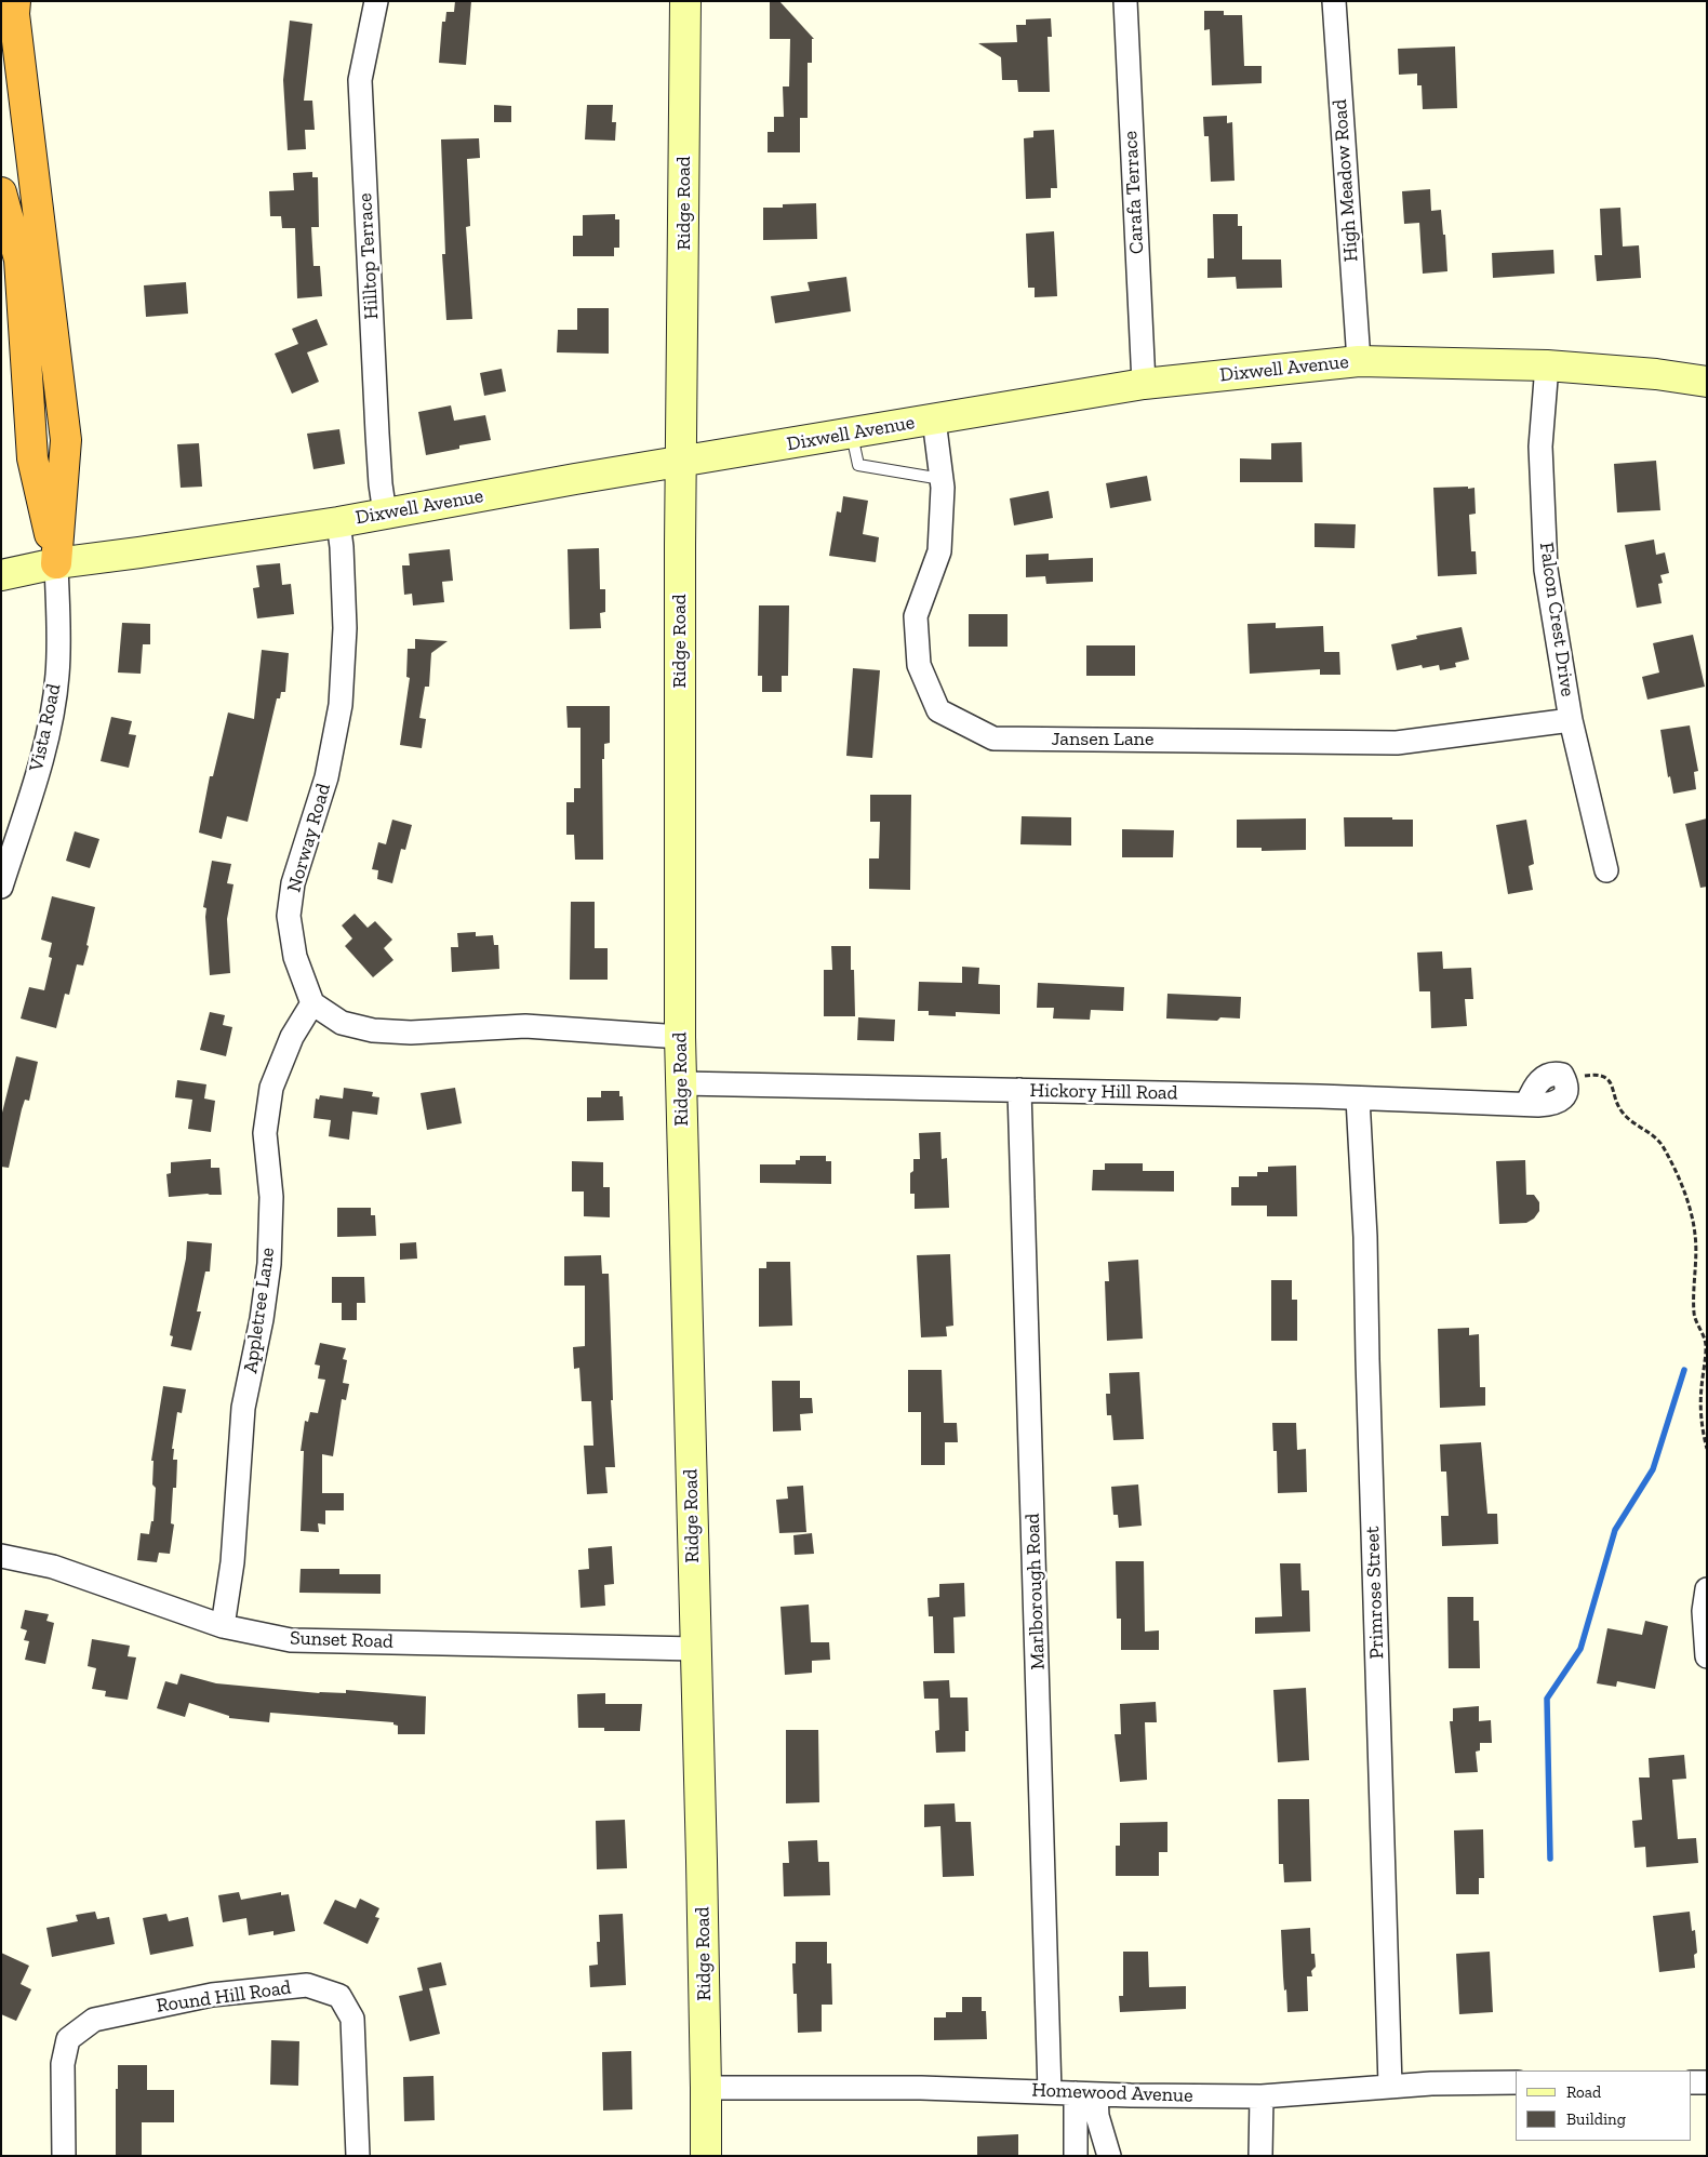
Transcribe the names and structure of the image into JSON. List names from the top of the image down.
{
  "streets": {
    "main road": ["Ridge Road", "Dixwell Avenue"],
    "street": [
      "High Meadow Road",
      "Carafa Terrace",
      "Hilltop Terrace",
      "Falcon Crest Drive",
      "Vista Road",
      "Jansen Lane",
      "Norway Road",
      "Hickory Hill Road",
      "Appletree Lane",
      "Marlborough Road",
      "Primrose Street",
      "Sunset Road",
      "Round Hill Road",
      "Homewood Avenue"
    ]
  },
  "crossings": [
    ["High Meadow Road", "Dixwell Avenue"],
    ["Carafa Terrace", "Dixwell Avenue"],
    ["Ridge Road", "Dixwell Avenue"],
    ["Ridge Road", "Hickory Hill Road"],
    ["Ridge Road", "Sunset Road"],
    ["Ridge Road", "Homewood Avenue"],
    ["Hilltop Terrace", "Dixwell Avenue"],
    ["Dixwell Avenue", "Falcon Crest Drive"],
    ["Dixwell Avenue", "Vista Road"],
    ["Dixwell Avenue", "Jansen Lane"],
    ["Dixwell Avenue", "Norway Road"],
    ["Falcon Crest Drive", "Jansen Lane"],
    ["Norway Road", "Appletree Lane"],
    ["Hickory Hill Road", "Marlborough Road"],
    ["Hickory Hill Road", "Primrose Street"],
    ["Appletree Lane", "Sunset Road"],
    ["Marlborough Road", "Homewood Avenue"],
    ["Primrose Street", "Homewood Avenue"]
  ],
  "legend": ["Road", "Building"]
}
